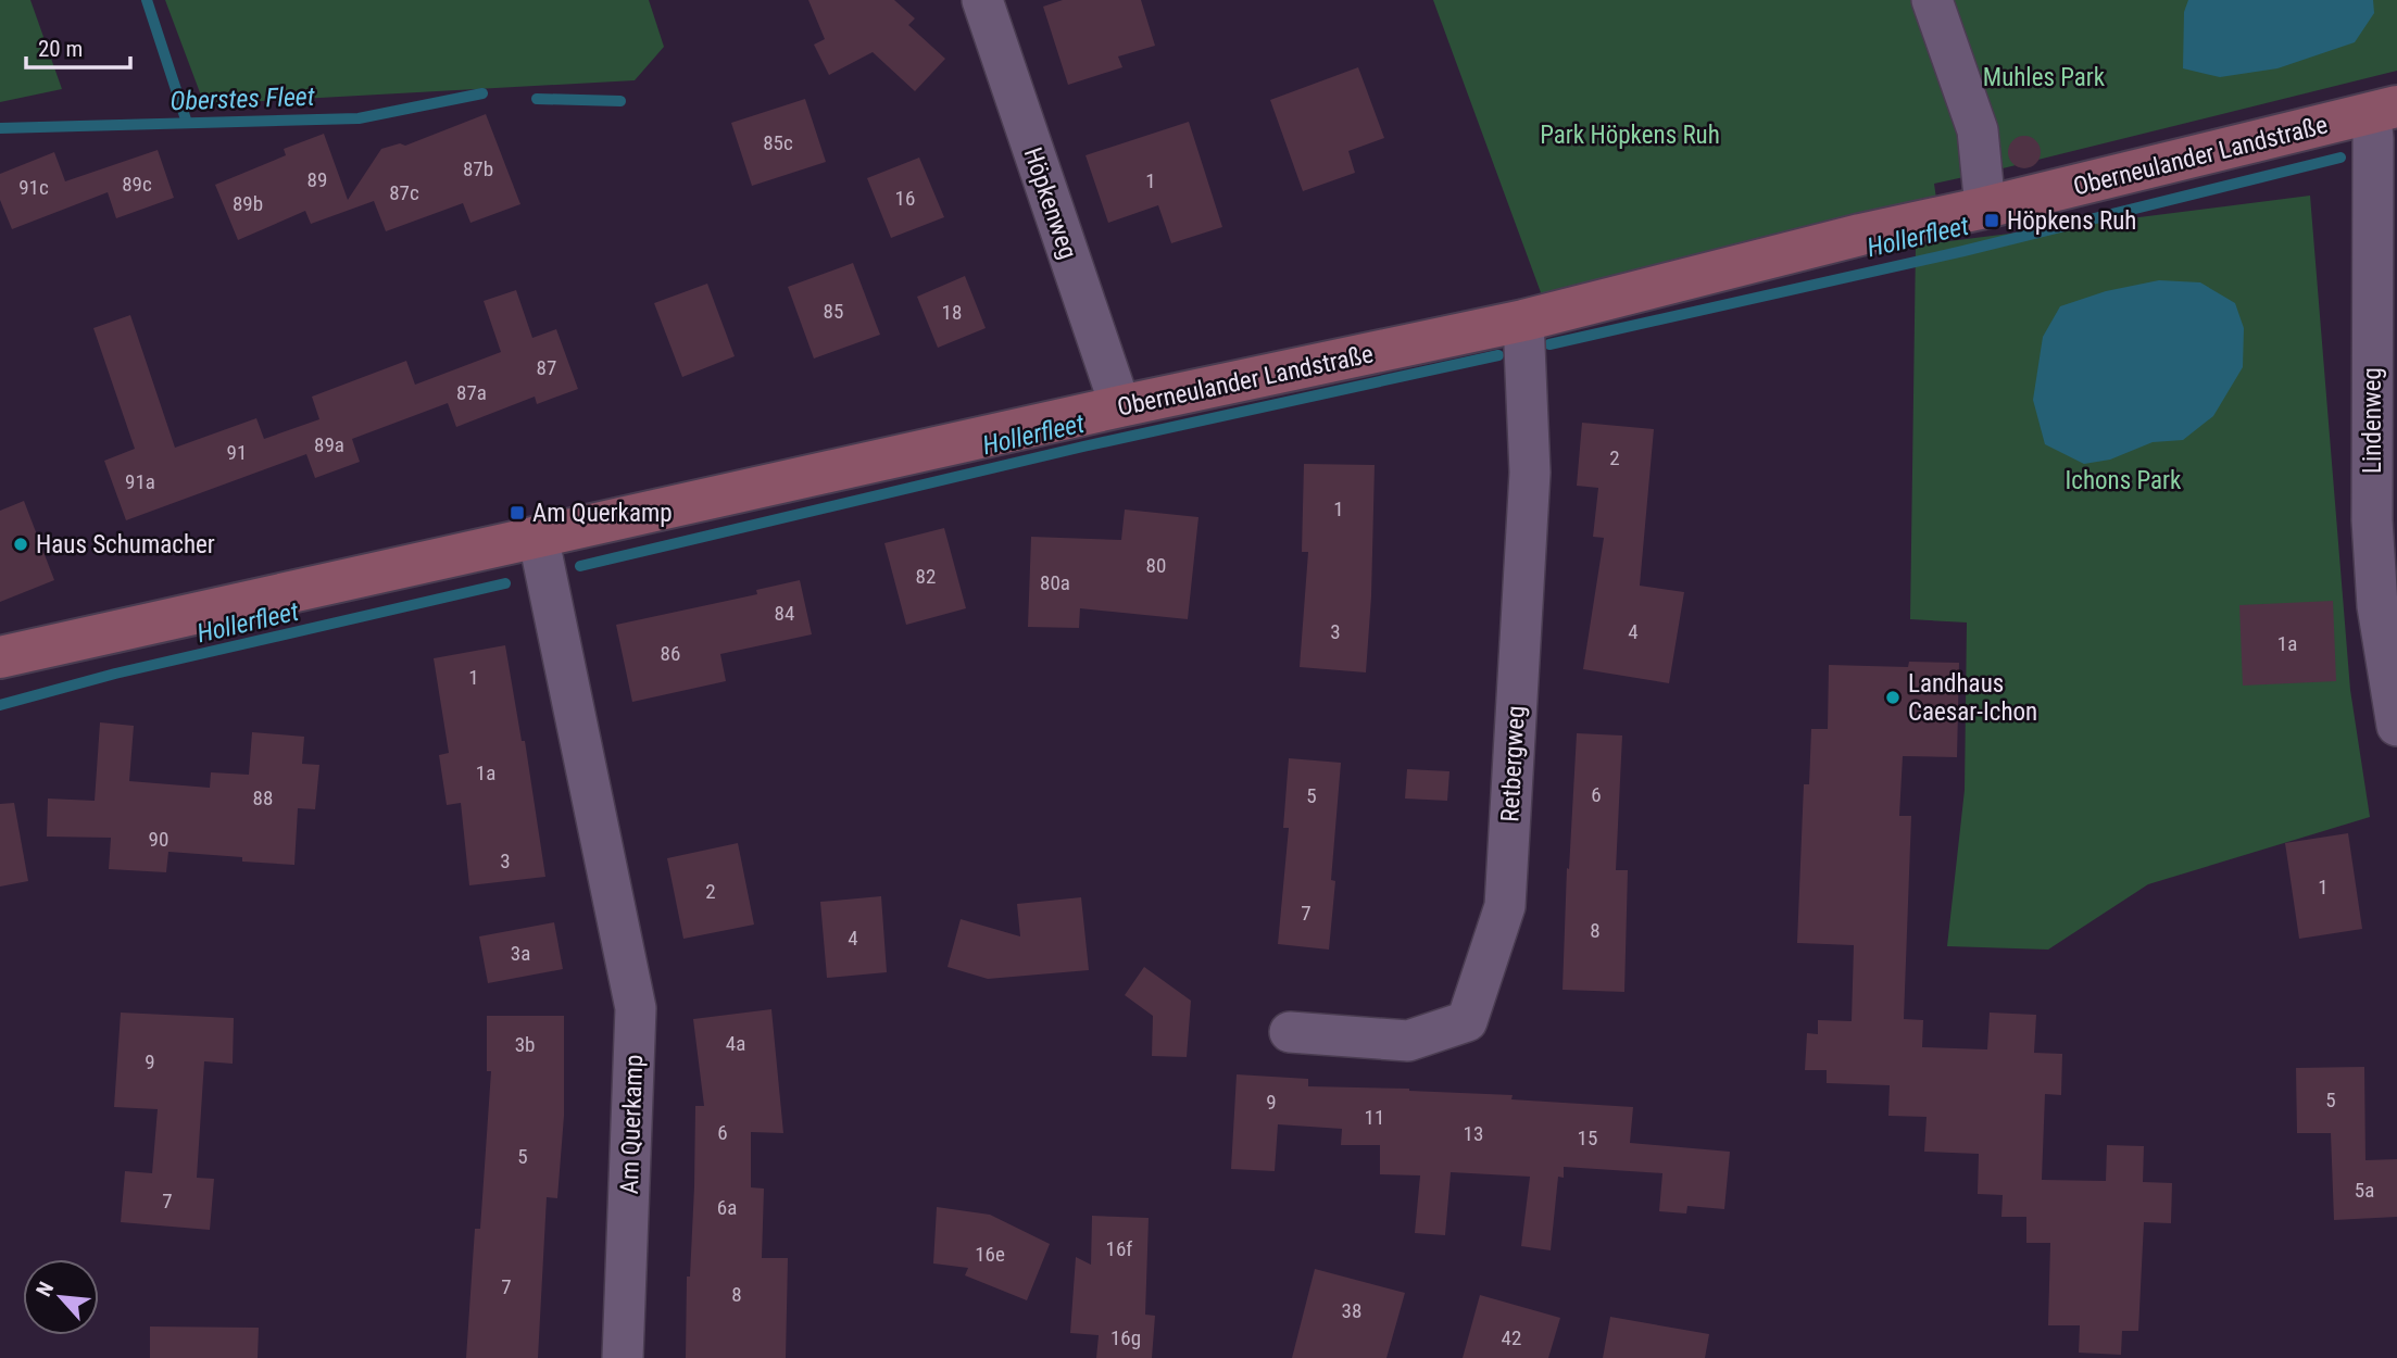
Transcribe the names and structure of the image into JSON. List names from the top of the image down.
{
  "streets": {
    "street": [
      "Oberneulander Landstraße",
      "Höpkenweg",
      "Lindenweg",
      "Retbergweg",
      "Am Querkamp"
    ]
  },
  "crossings": [
    ["Oberneulander Landstraße", "Höpkenweg"],
    ["Oberneulander Landstraße", "Lindenweg"],
    ["Oberneulander Landstraße", "Retbergweg"],
    ["Oberneulander Landstraße", "Am Querkamp"]
  ],
  "water": ["Oberstes Fleet", "Hollerfleet"],
  "parks": ["Muhles Park", "Park Höpkens Ruh", "Ichons Park"],
  "places": {
    "transit": ["Höpkens Ruh", "Am Querkamp"],
    "other": ["Haus Schumacher", "Landhaus Caesar-Ichon"]
  },
  "house_numbers": [
    "85c",
    "87b",
    "89",
    "1",
    "89c",
    "91c",
    "87c",
    "16",
    "89b",
    "85",
    "18",
    "87",
    "87a",
    "89a",
    "91",
    "2",
    "91a",
    "1",
    "80",
    "82",
    "80a",
    "84",
    "3",
    "4",
    "1a",
    "86",
    "1",
    "1a",
    "6",
    "5",
    "88",
    "90",
    "3",
    "1",
    "2",
    "7",
    "8",
    "4",
    "3a",
    "4a",
    "3b",
    "9",
    "5",
    "9",
    "11",
    "6",
    "13",
    "15",
    "5",
    "5a",
    "7",
    "6a",
    "16f",
    "16e",
    "7",
    "8",
    "38",
    "16g",
    "42"
  ],
  "scale_bar": "20 m",
  "north": "top left"
}
